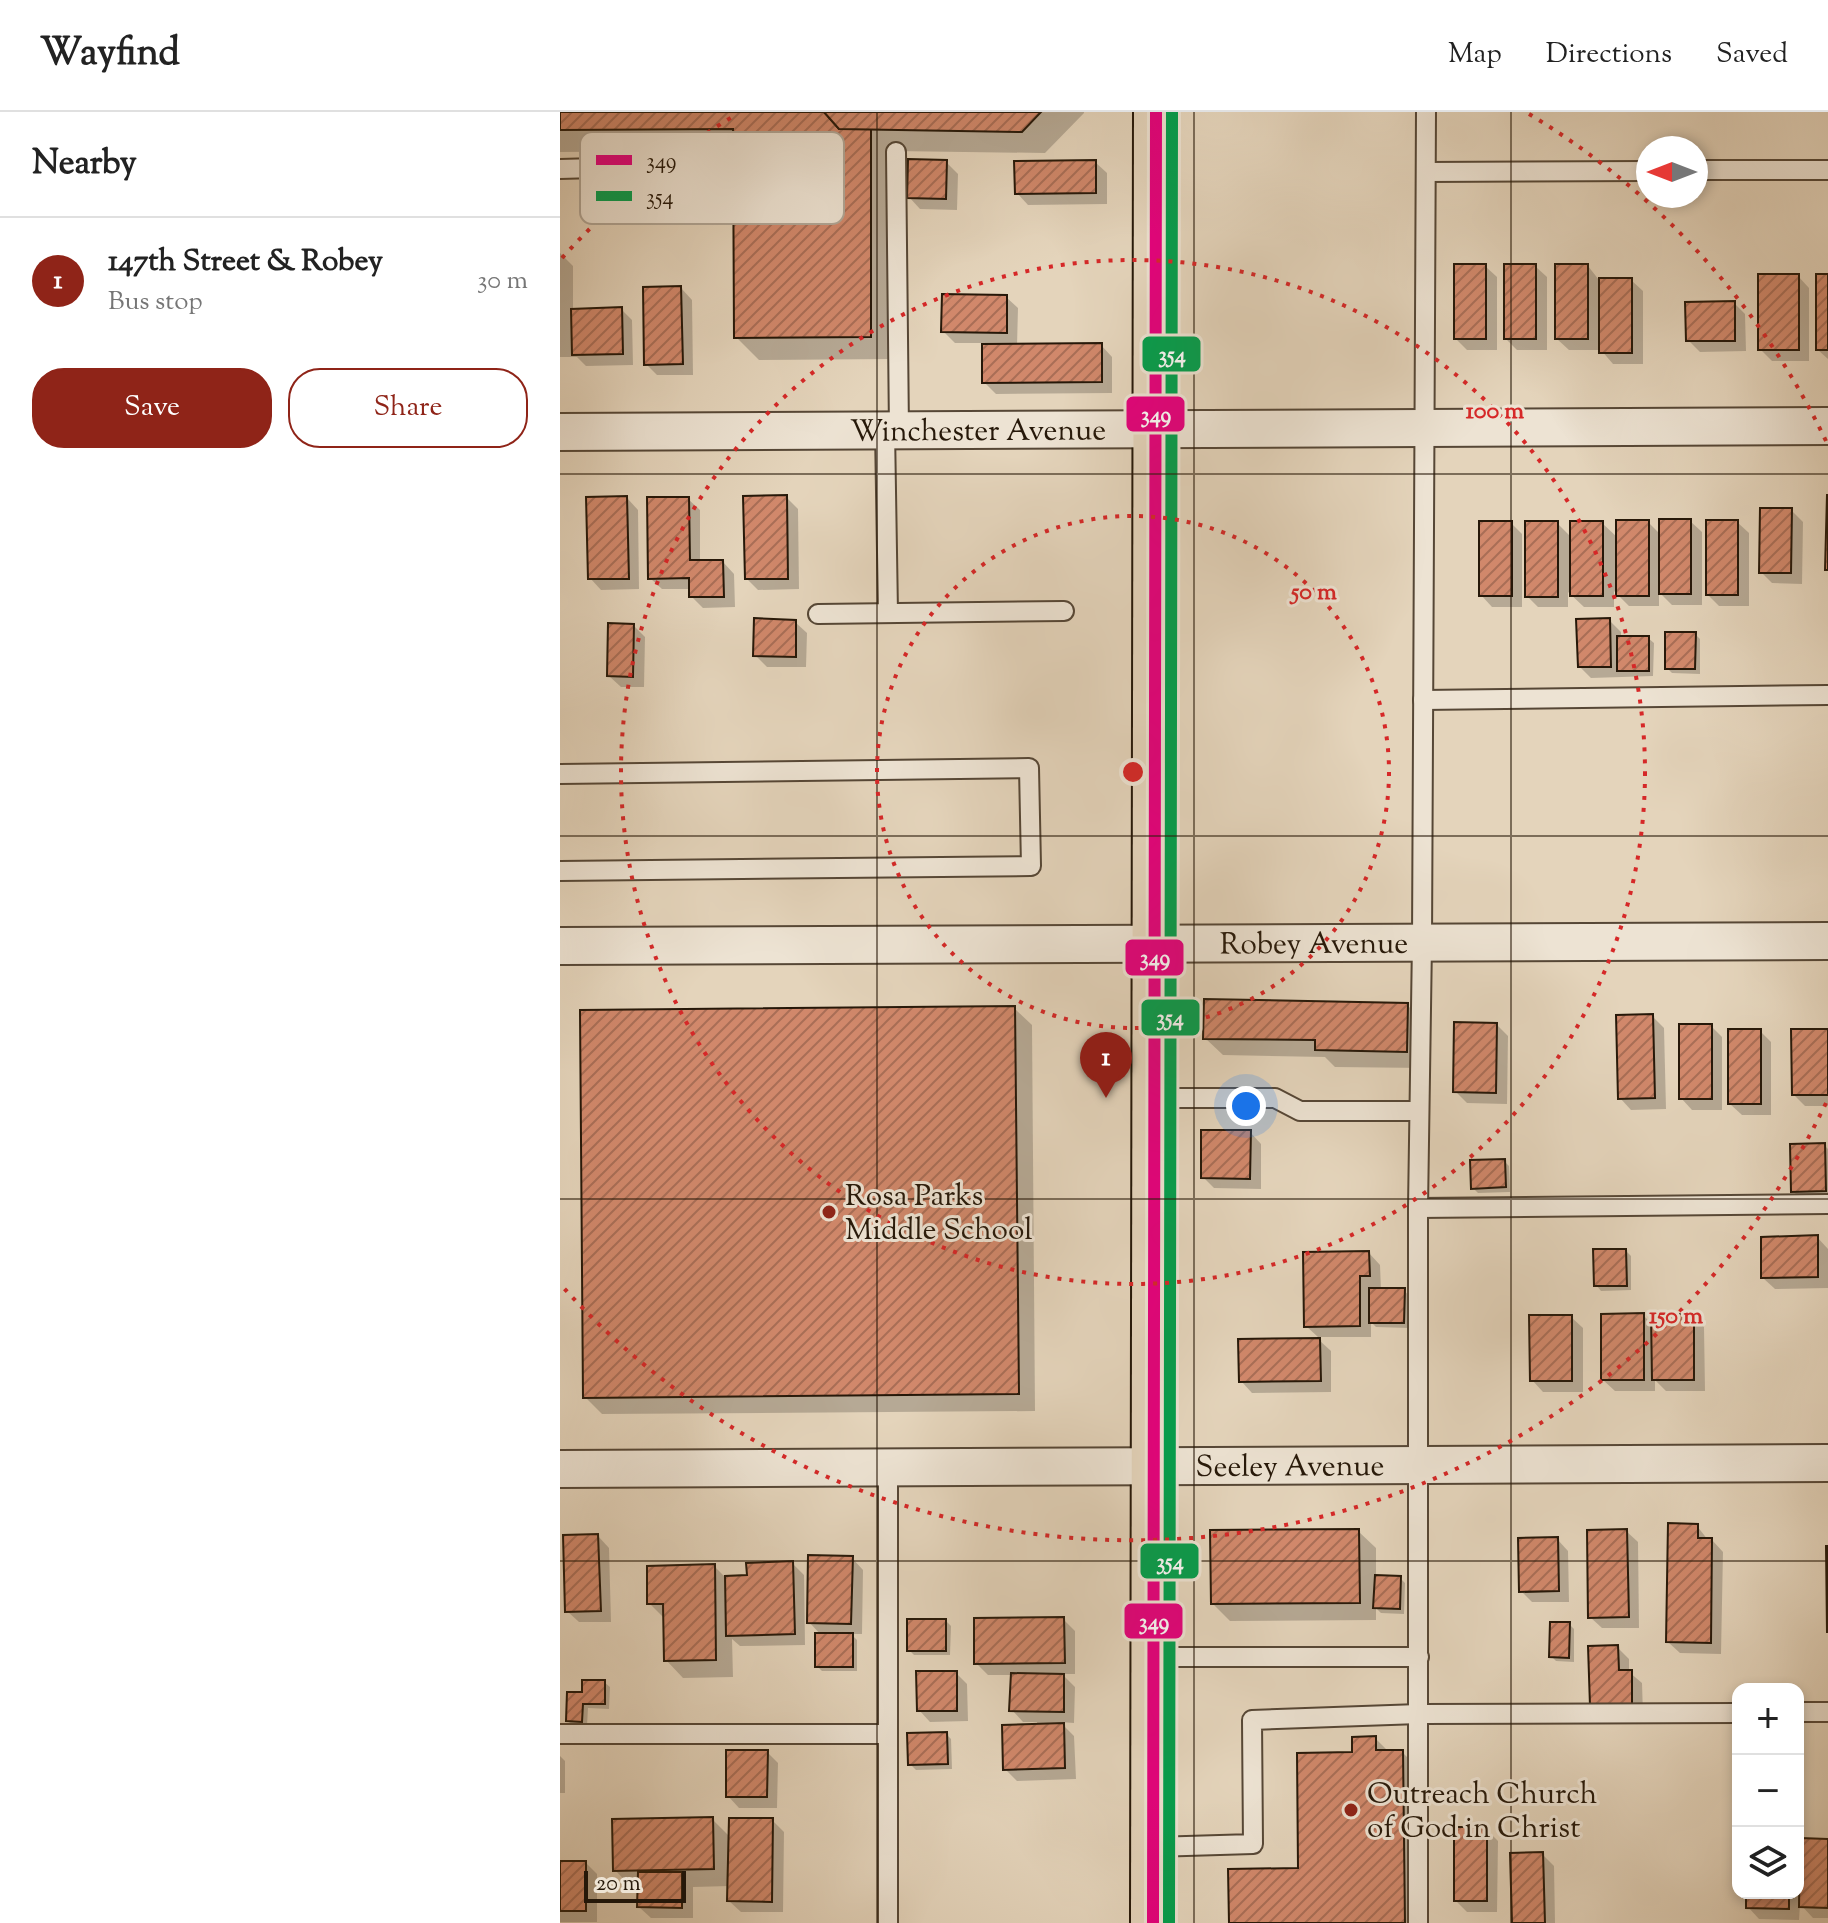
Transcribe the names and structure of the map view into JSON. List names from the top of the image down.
{
  "streets": {
    "street": ["Winchester Avenue", "Robey Avenue", "Seeley Avenue"]
  },
  "places": ["Rosa Parks Middle School", "Outreach Church of God in Christ"],
  "lines": ["transit line 349", "transit line 354"],
  "legend": ["349", "354"],
  "scale_bar": "20 m",
  "north": "left",
  "page": {
    "header": "Wayfind",
    "nav": ["Map", "Directions", "Saved"],
    "heading": "Nearby",
    "list": [
      {
        "mark": "1",
        "name": "147th Street & Robey",
        "note": "Bus stop",
        "value": "30 m"
      }
    ],
    "buttons": ["Save", "Share"],
    "pins": "1",
    "map_buttons": ["+", "−"],
    "scale": "20 m"
  },
  "rings": ["100 m", "50 m", "150 m"]
}
